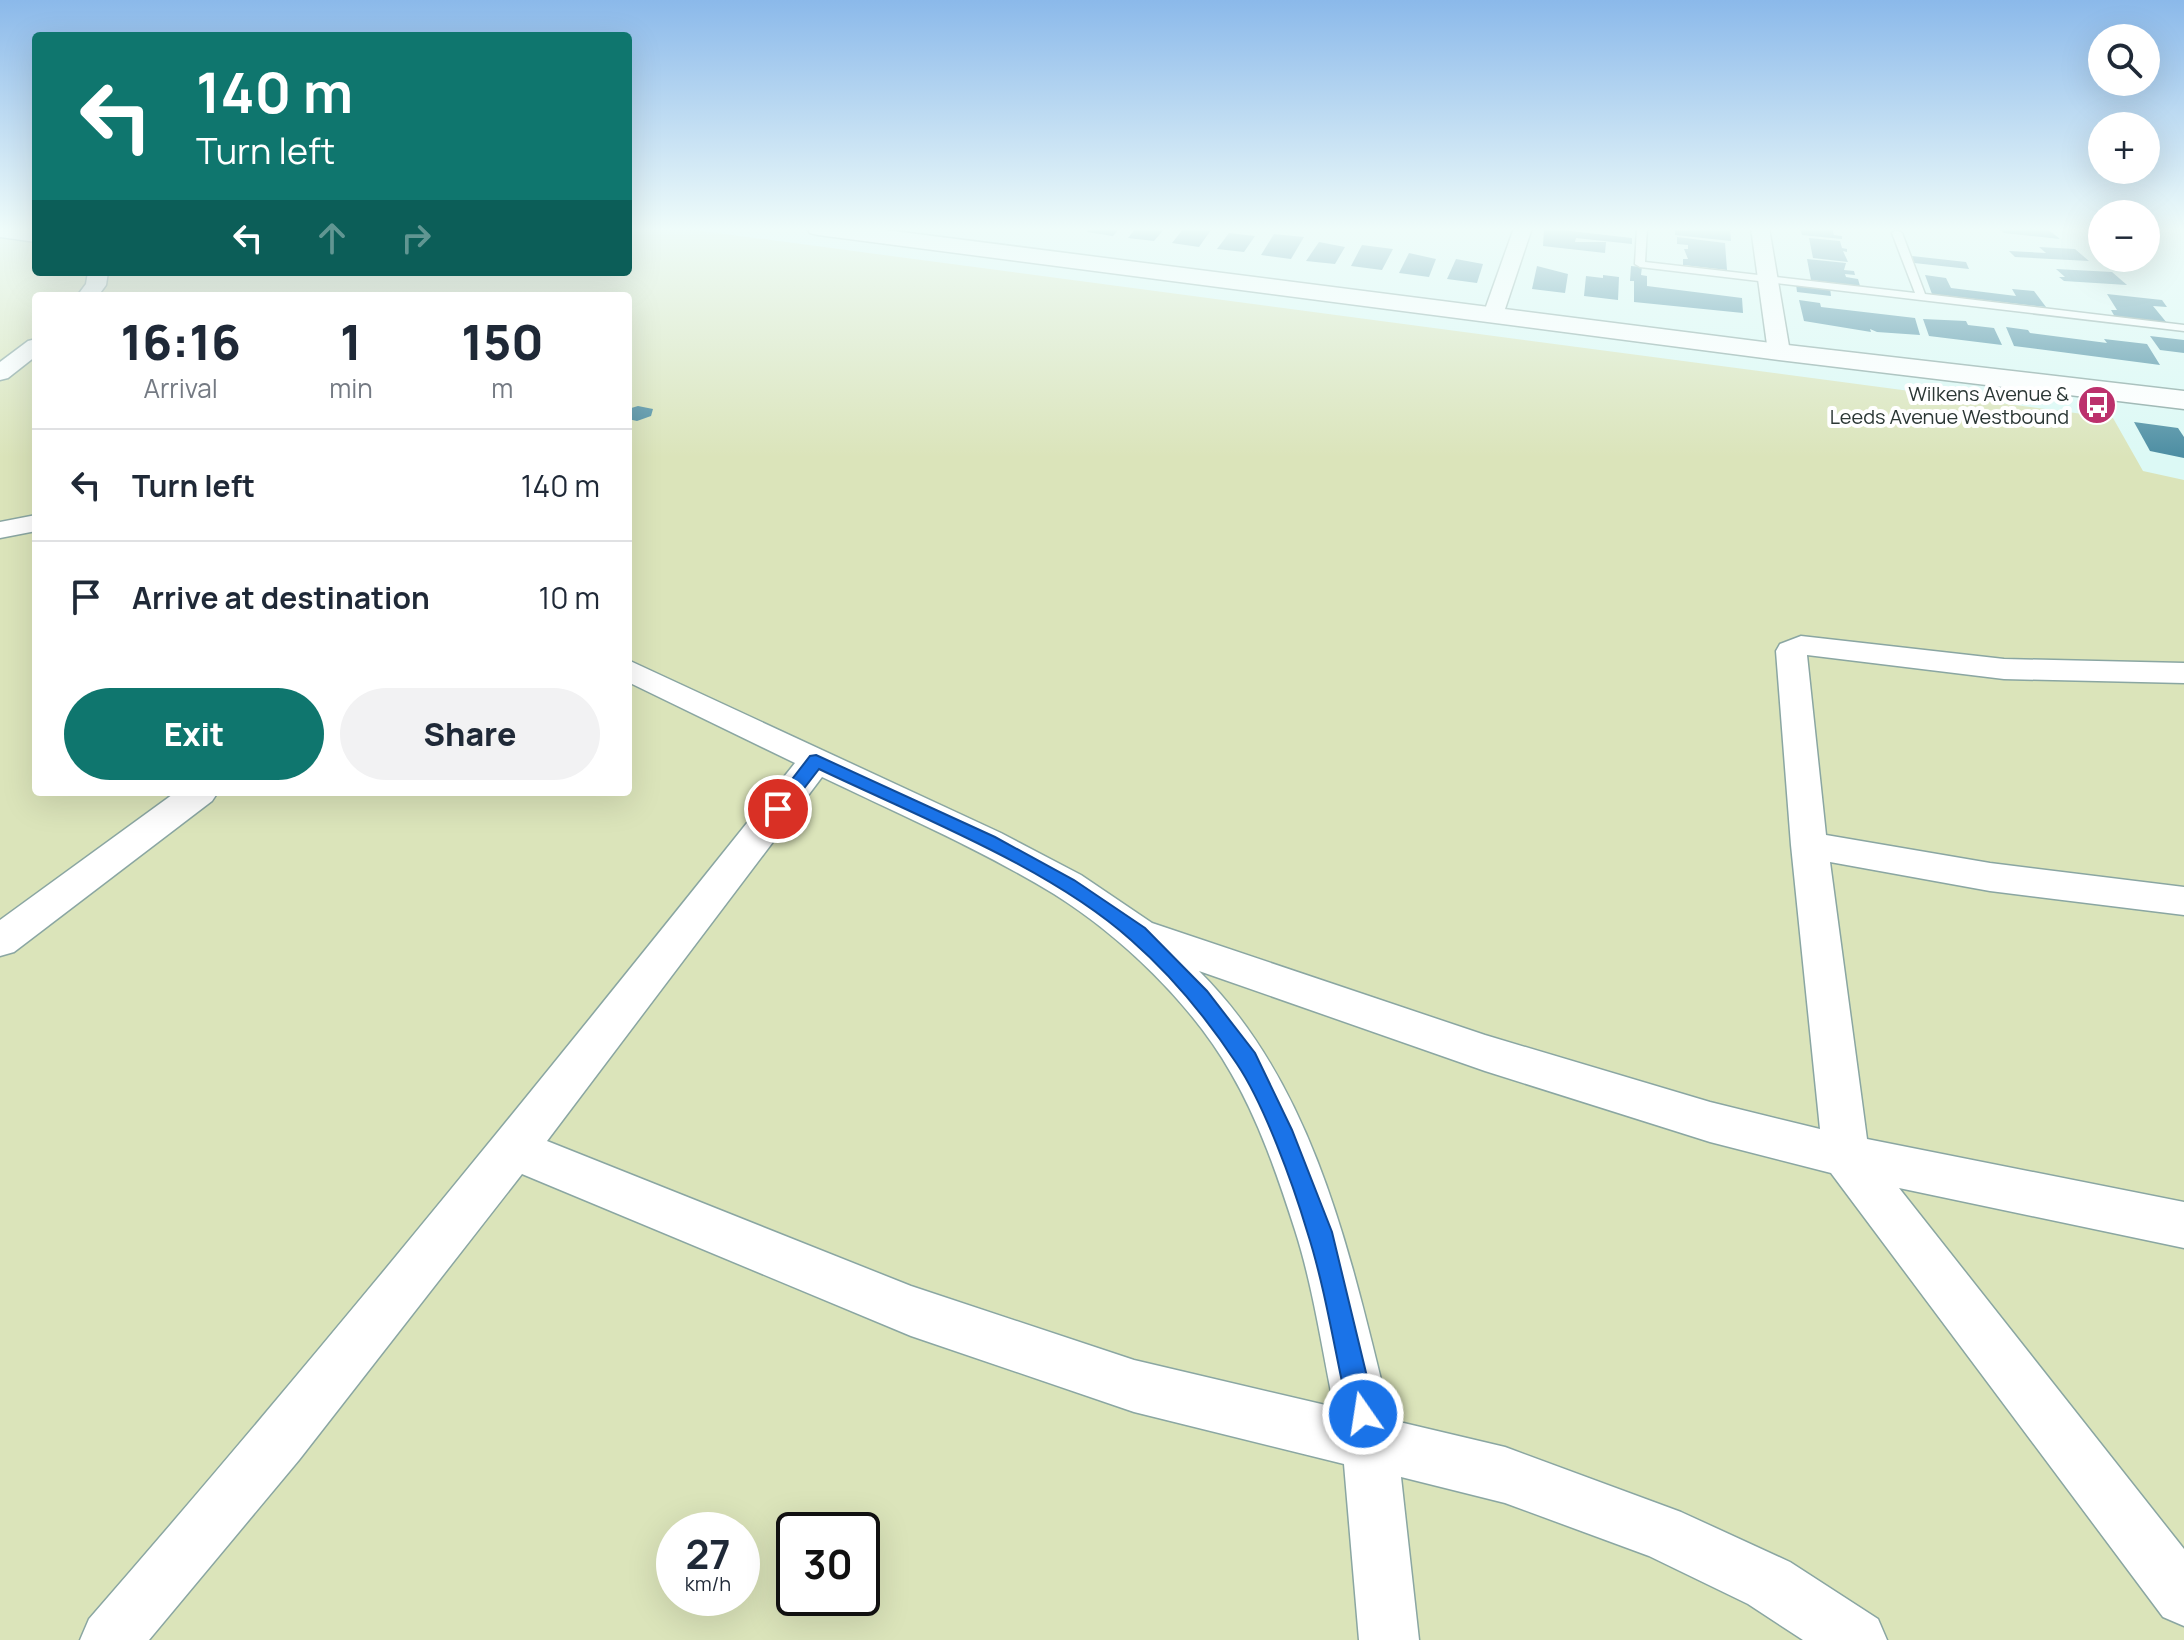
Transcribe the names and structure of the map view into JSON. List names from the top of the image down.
{
  "places": {
    "bus stop": ["Wilkens Avenue & Leeds Avenue Westbound"]
  },
  "page": {
    "map_buttons": ["+", "−"],
    "turn": ["140 m", "Turn left"],
    "eta": [
      "16:16",
      "Arrival",
      "1",
      "min",
      "150",
      "m"
    ],
    "list": [
      {
        "name": "Turn left",
        "value": "140 m"
      },
      {
        "name": "Arrive at destination",
        "value": "10 m"
      }
    ],
    "buttons": ["Exit", "Share"],
    "speed": "27 km/h",
    "limit": "30"
  }
}
